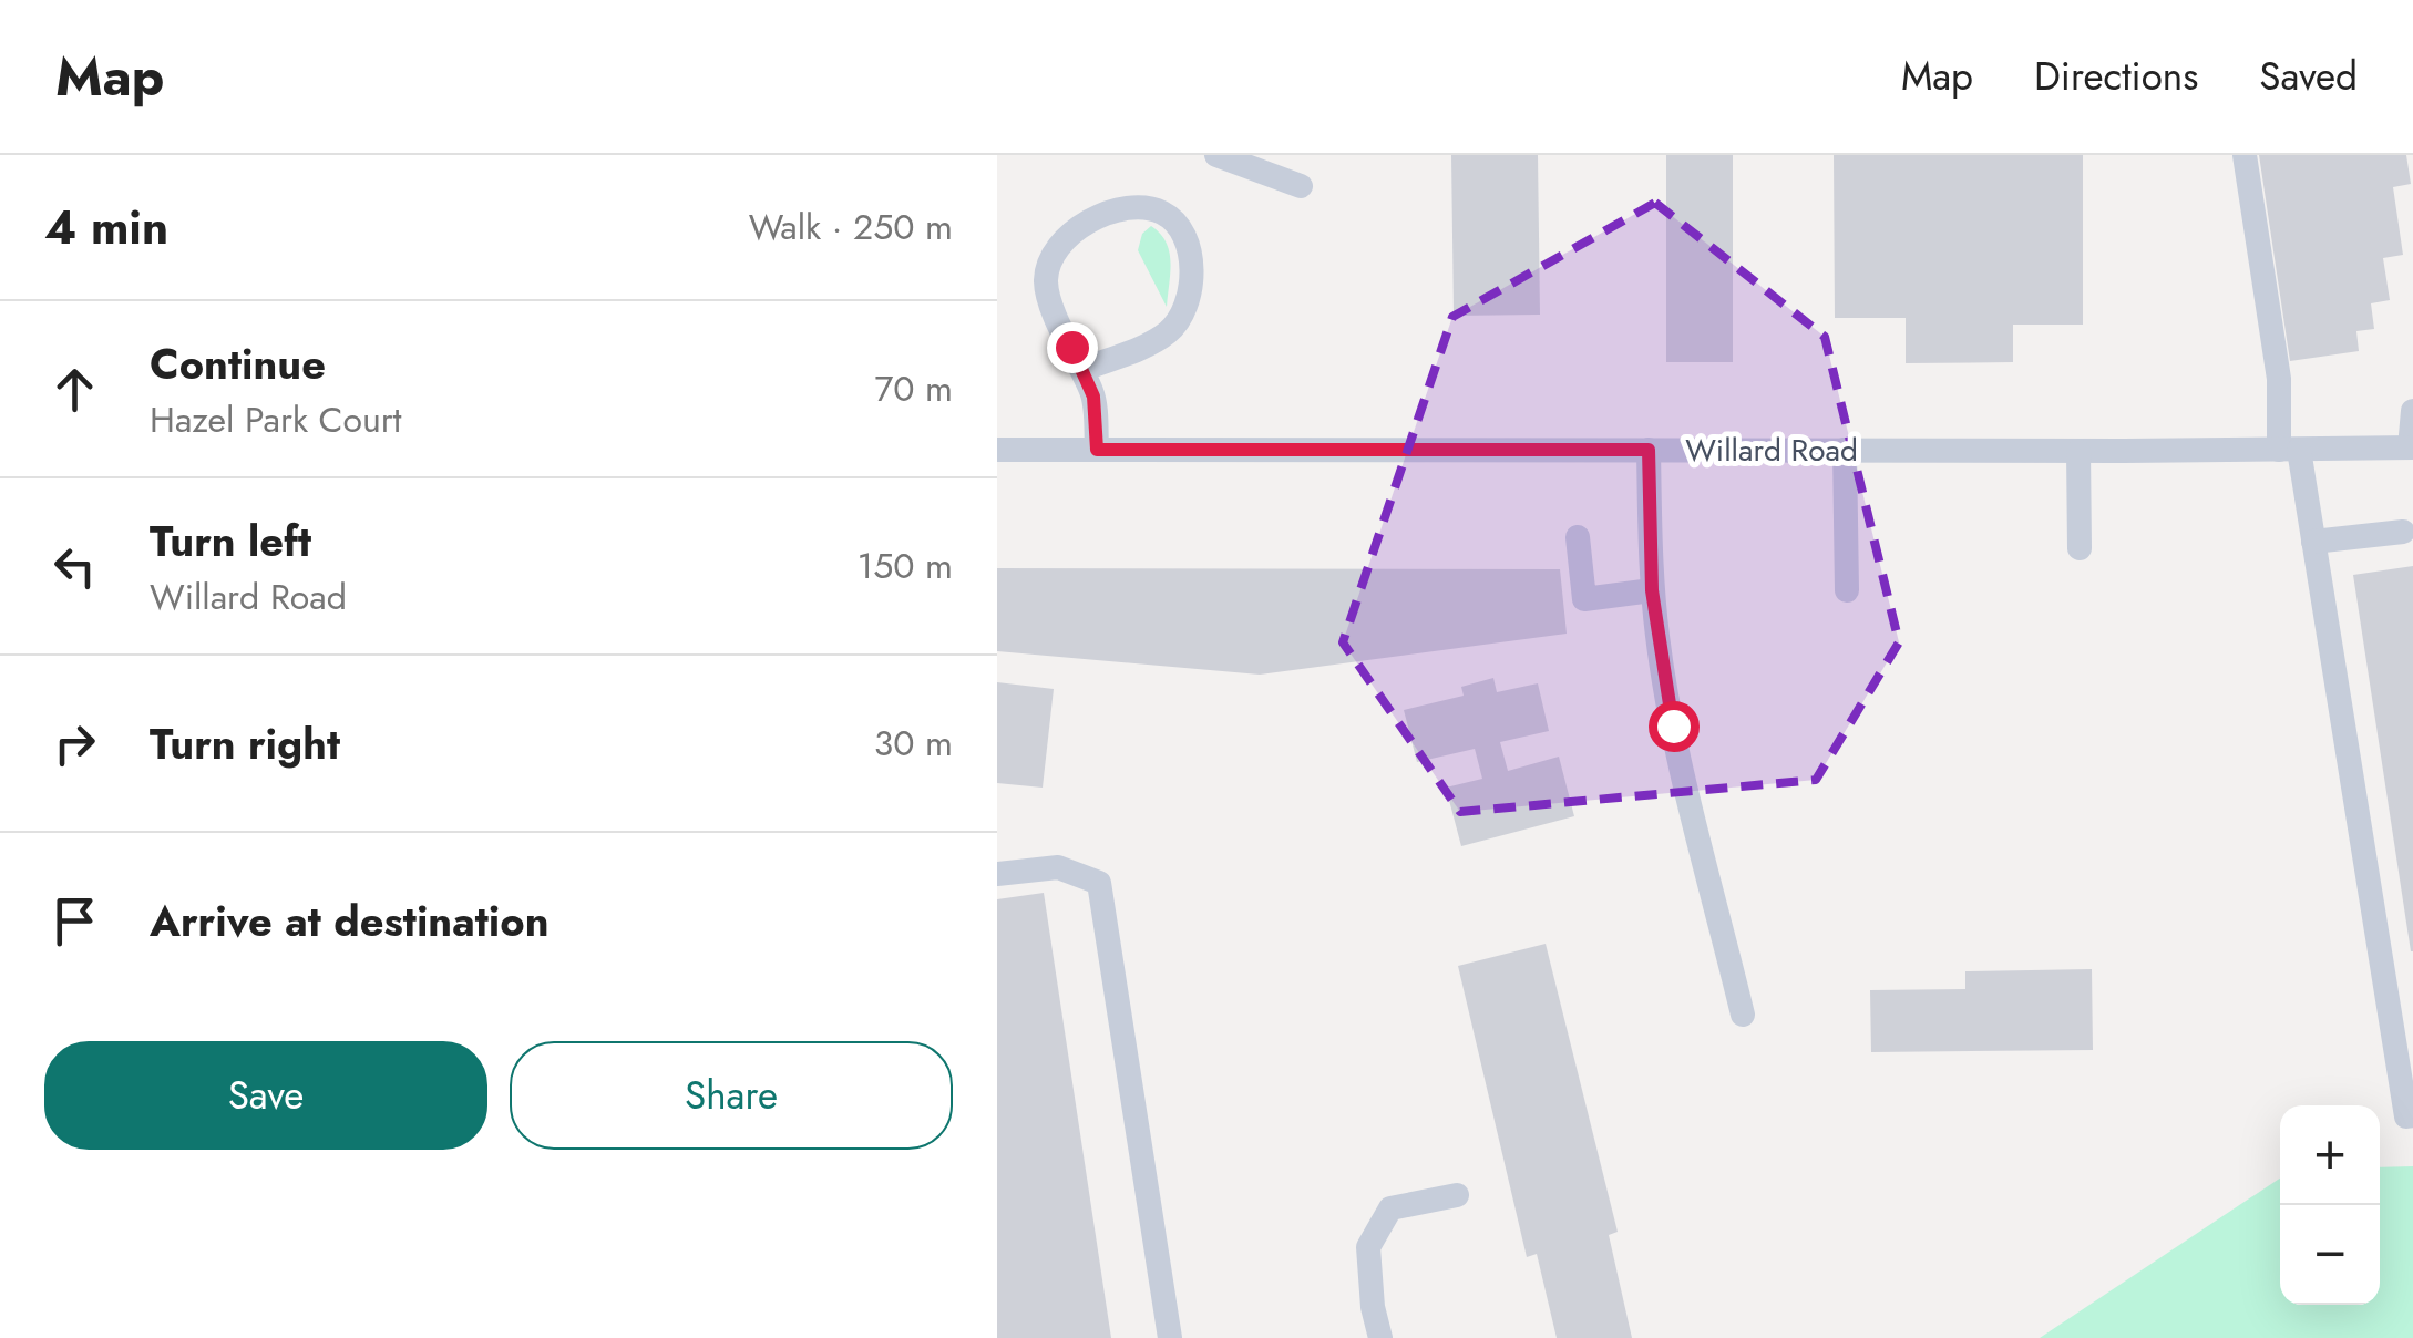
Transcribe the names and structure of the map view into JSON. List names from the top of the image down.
{
  "streets": {
    "street": ["Willard Road"]
  },
  "page": {
    "header": "Map",
    "nav": ["Map", "Directions", "Saved"],
    "heading": ["4 min", "Walk · 250 m"],
    "list": [
      ["Continue", "Hazel Park Court", "70 m"],
      ["Turn left", "Willard Road", "150 m"],
      ["Turn right", "30 m"],
      "Arrive at destination"
    ],
    "buttons": ["Save", "Share"],
    "map_buttons": ["+", "−"]
  }
}
